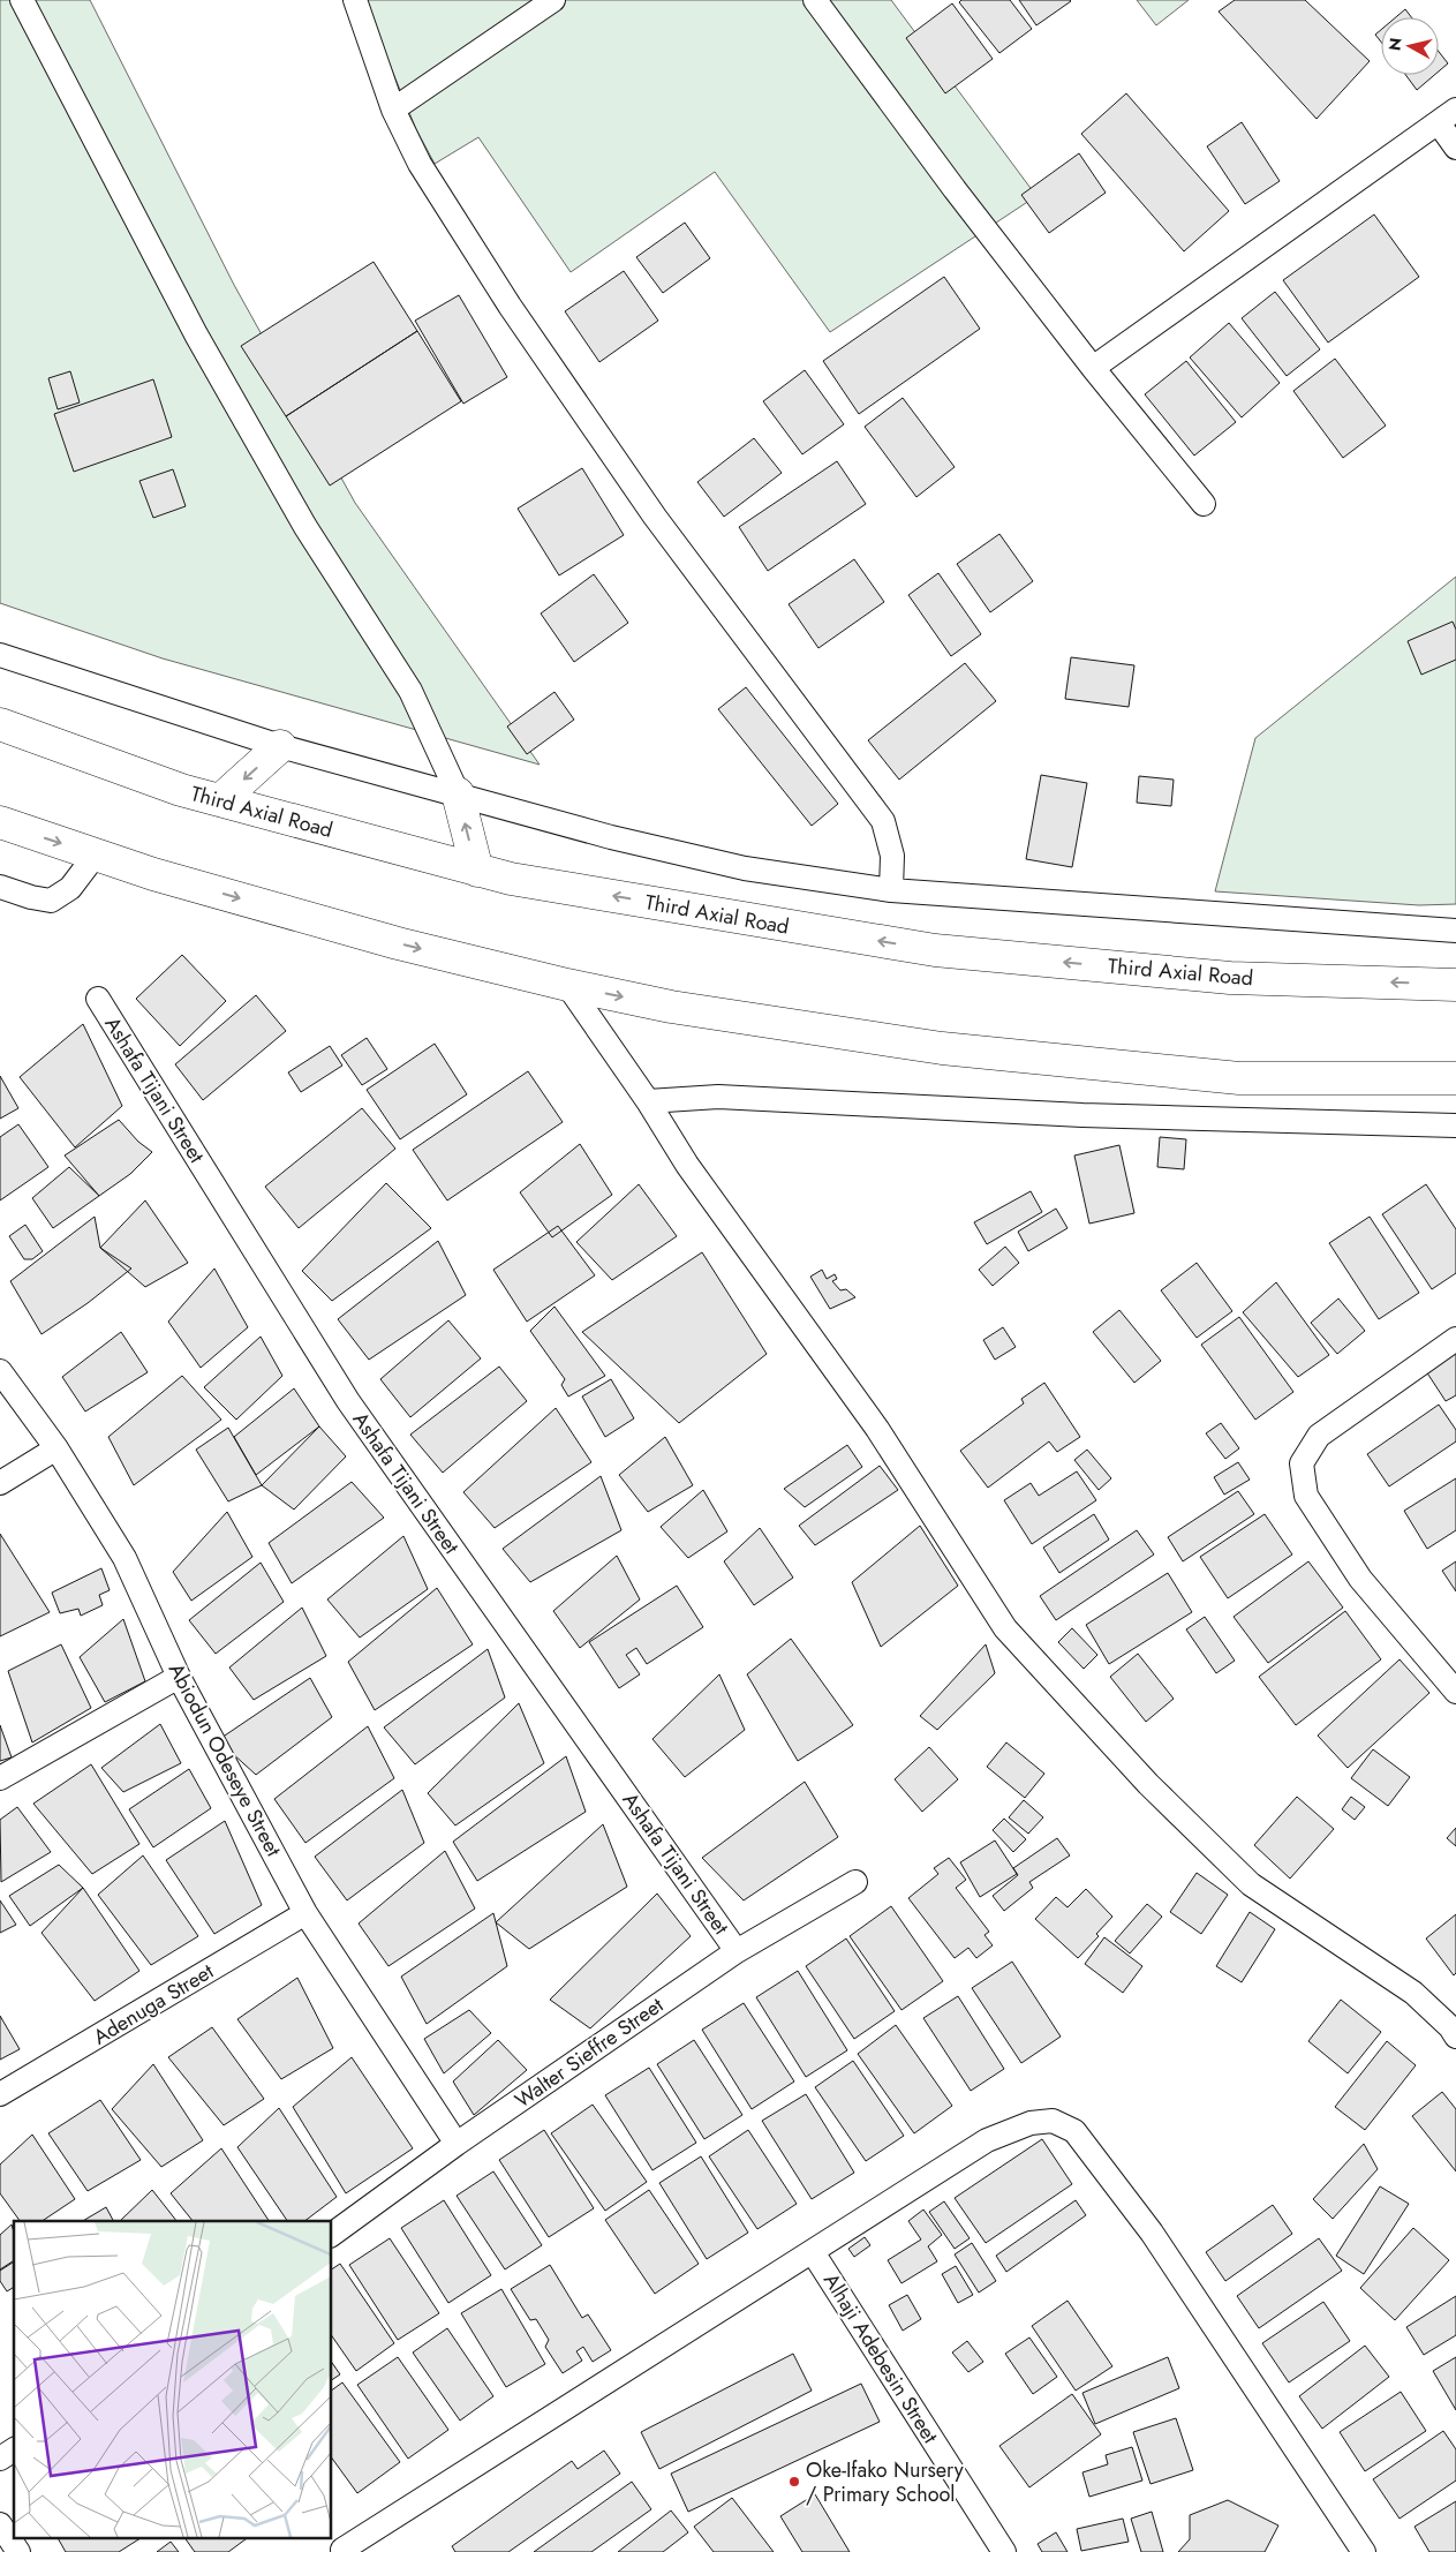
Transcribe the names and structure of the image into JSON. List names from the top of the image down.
{
  "streets": {
    "highway": ["Third Axial Road"],
    "street": [
      "Ashafa Tijani Street",
      "Abiodun Odeseye Street",
      "Adenuga Street",
      "Walter Sieffre Street",
      "Alhaji Adebesin Street"
    ]
  },
  "crossings": [
    ["Ashafa Tijani Street", "Walter Sieffre Street"],
    ["Abiodun Odeseye Street", "Adenuga Street"],
    ["Abiodun Odeseye Street", "Walter Sieffre Street"]
  ],
  "places": ["Oke-Ifako Nursery / Primary School"],
  "north": "left"
}
